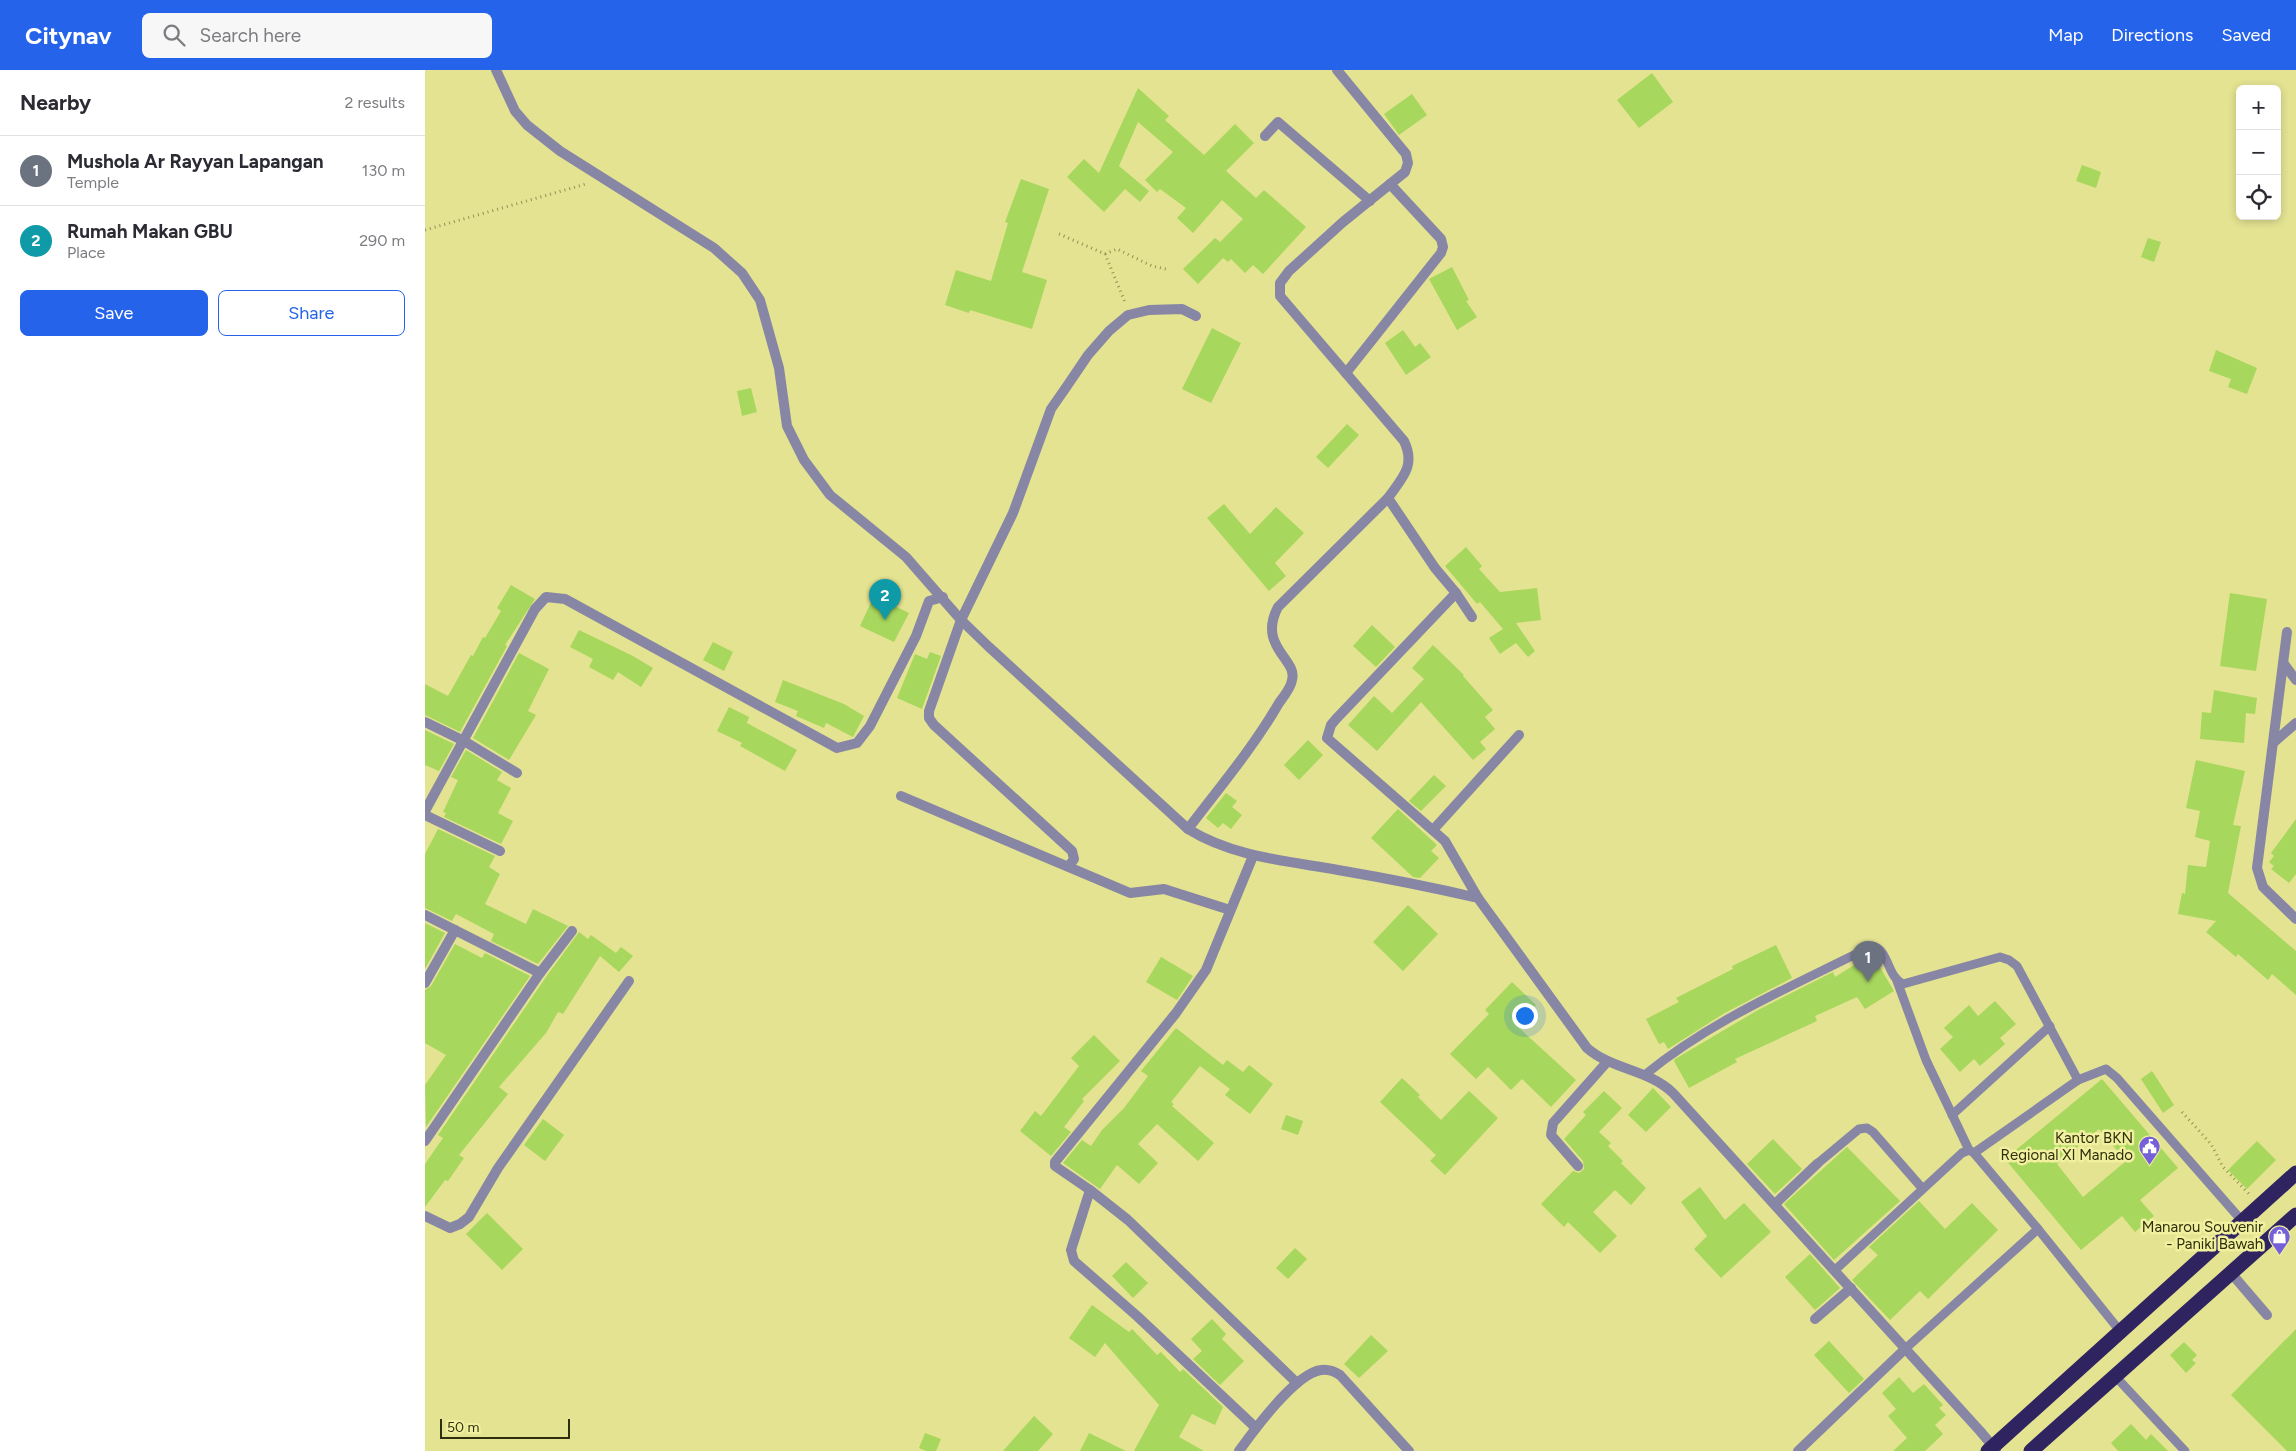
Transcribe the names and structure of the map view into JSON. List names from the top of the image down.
{
  "places": {
    "public building": ["Kantor BKN Regional XI Manado"],
    "shop": ["Manarou Souvenir - Paniki Bawah"]
  },
  "scale_bar": "50 m",
  "page": {
    "header": "Citynav",
    "search": "Search here",
    "nav": ["Map", "Directions", "Saved"],
    "heading": ["Nearby", "2 results"],
    "map_buttons": ["+", "−"],
    "list": [
      {
        "mark": "1",
        "name": "Mushola Ar Rayyan Lapangan",
        "note": "Temple",
        "value": "130 m"
      },
      {
        "mark": "2",
        "name": "Rumah Makan GBU",
        "note": "Place",
        "value": "290 m"
      }
    ],
    "buttons": ["Save", "Share"],
    "pins": ["2", "1"],
    "scale": "50 m"
  }
}
